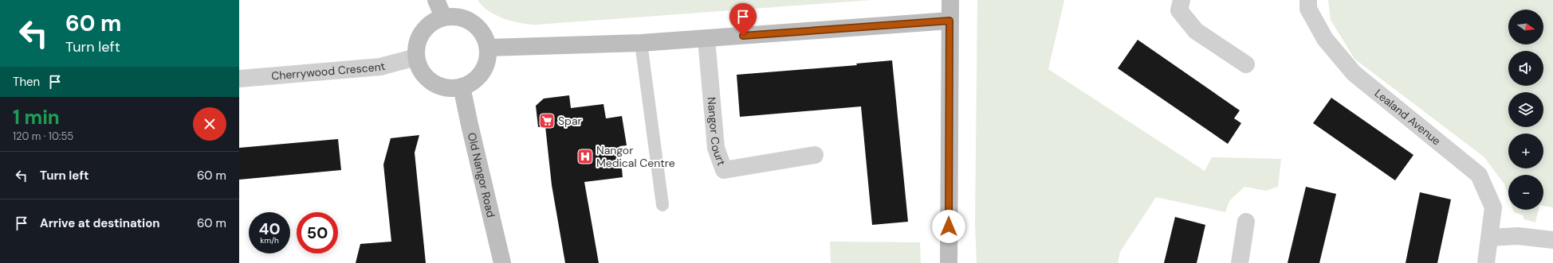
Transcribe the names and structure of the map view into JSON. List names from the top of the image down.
{
  "streets": {
    "street": [
      "Cherrywood Crescent",
      "Lealand Avenue",
      "Nangor Court",
      "Old Nangor Road"
    ]
  },
  "crossings": [
    ["Cherrywood Crescent", "Old Nangor Road"]
  ],
  "places": {
    "supermarket": ["Spar"],
    "hospital": ["Nangor Medical Centre"]
  },
  "north": "right",
  "page": {
    "turn": ["60 m", "Turn left"],
    "map_buttons": ["+", "−"],
    "then": "Then",
    "heading": ["1 min", "120 m · 10:55"],
    "list": [
      {
        "name": "Turn left",
        "value": "60 m"
      },
      {
        "name": "Arrive at destination",
        "value": "60 m"
      }
    ],
    "speed": "40 km/h",
    "limit": "50"
  }
}
